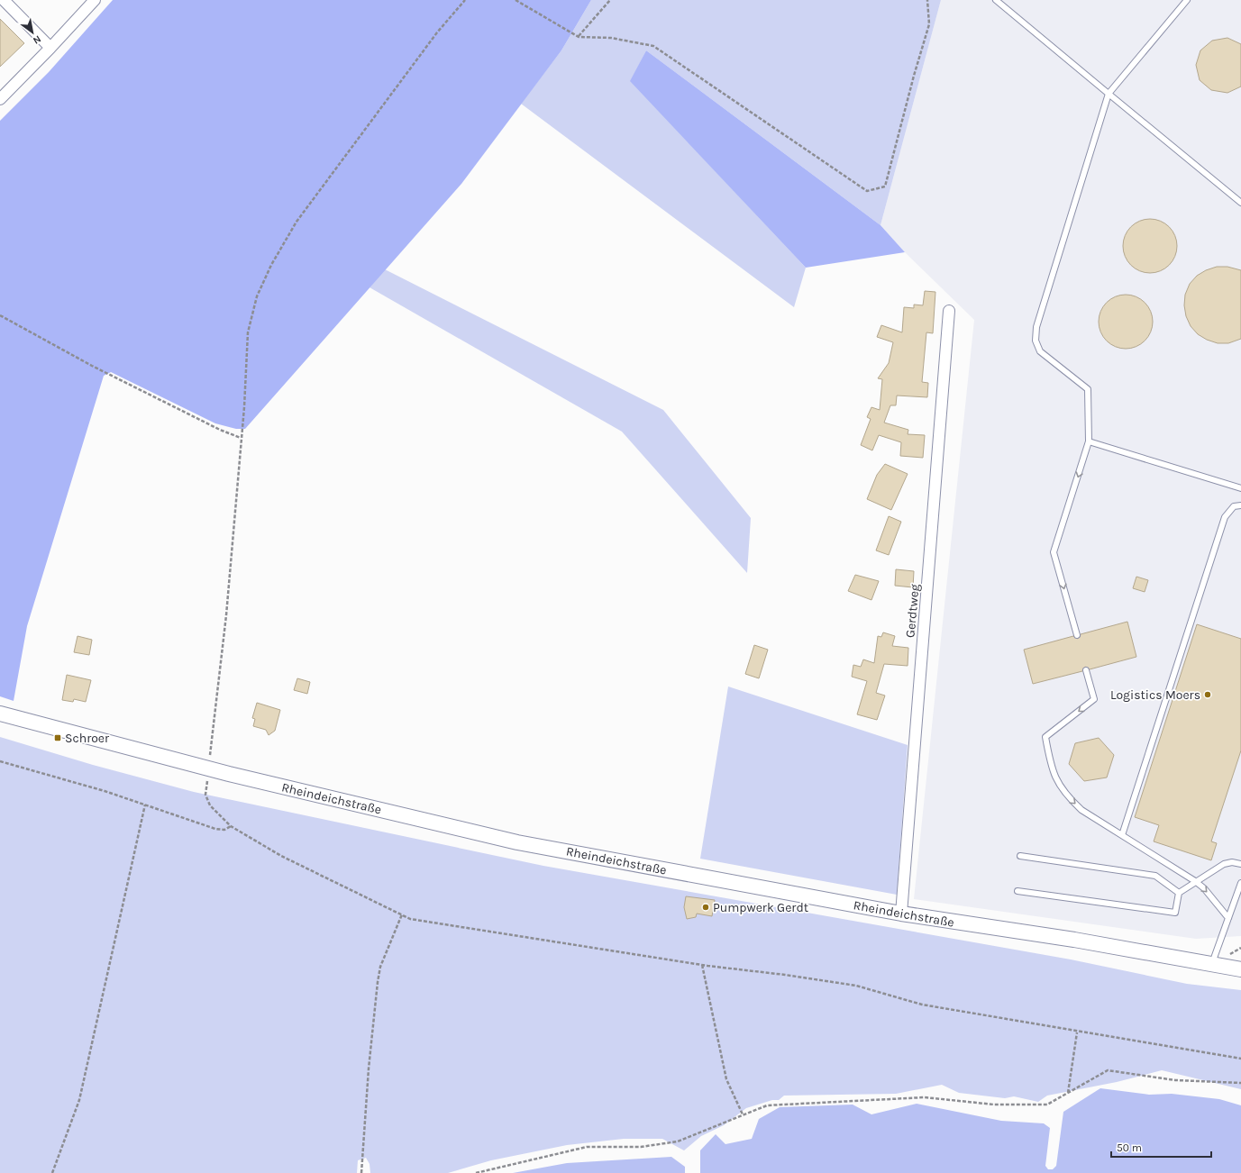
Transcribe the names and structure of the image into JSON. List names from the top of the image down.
{
  "streets": {
    "main road": ["Rheindeichstraße"],
    "street": ["Gerdtweg"]
  },
  "crossings": [
    ["Gerdtweg", "Rheindeichstraße"]
  ],
  "places": {
    "other": ["Logistics Moers", "Pumpwerk Gerdt"],
    "transit": ["Schroer"]
  },
  "scale_bar": "50 m",
  "north": "bottom right"
}
